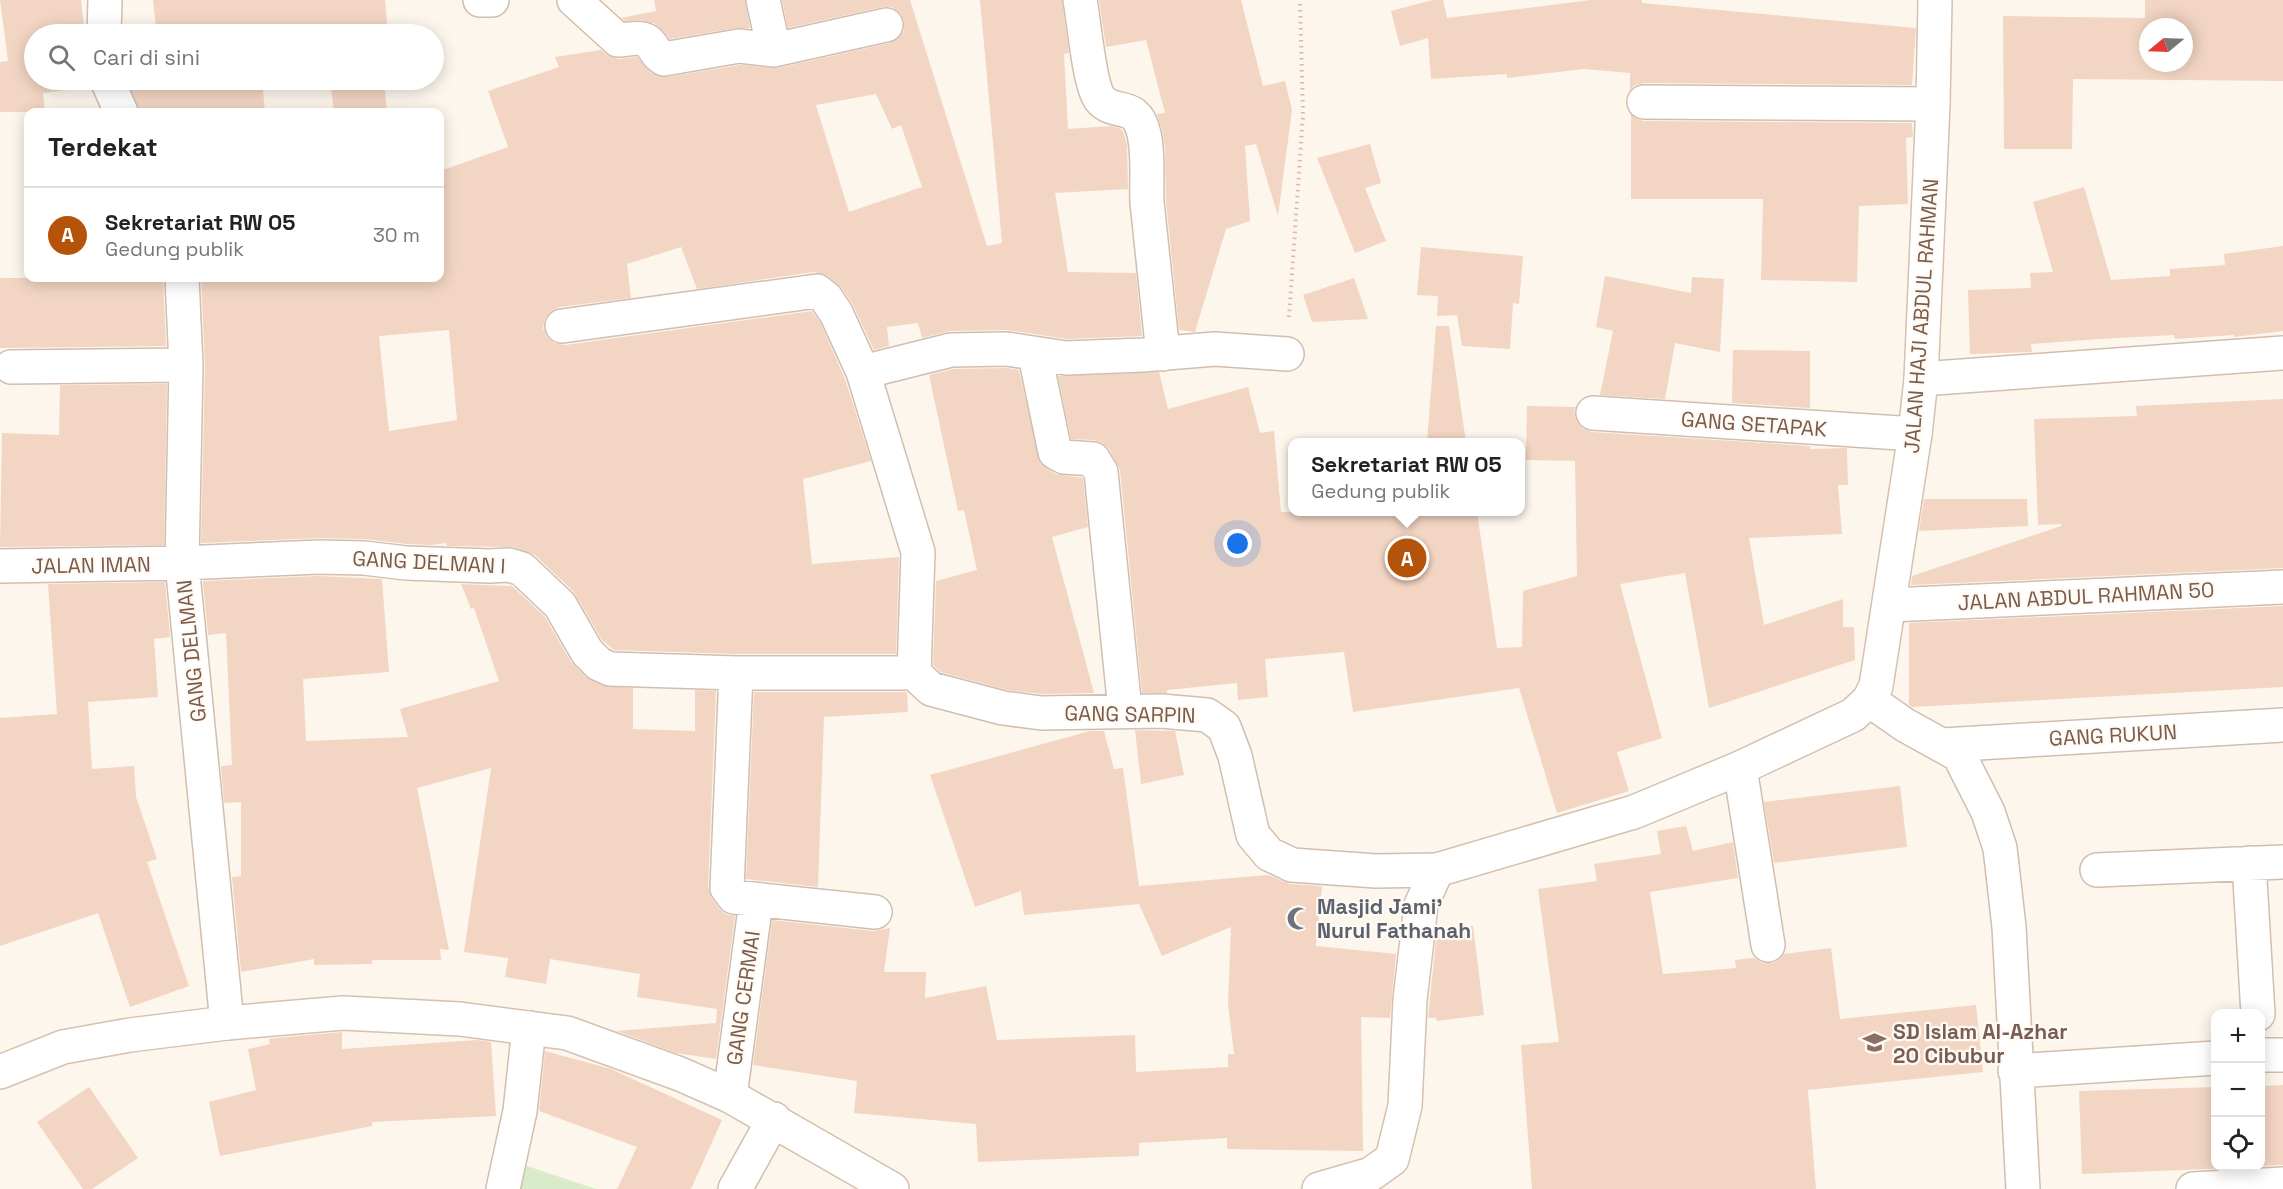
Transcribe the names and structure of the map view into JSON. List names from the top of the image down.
{
  "streets": {
    "street": [
      "JALAN HAJI ABDUL RAHMAN",
      "GANG SETAPAK",
      "GANG DELMAN I",
      "JALAN IMAN",
      "JALAN ABDUL RAHMAN 50",
      "GANG DELMAN",
      "GANG SARPIN",
      "GANG RUKUN",
      "GANG CERMAI"
    ]
  },
  "crossings": [
    ["JALAN HAJI ABDUL RAHMAN", "GANG SETAPAK"],
    ["JALAN HAJI ABDUL RAHMAN", "JALAN ABDUL RAHMAN 50"],
    ["GANG DELMAN I", "JALAN IMAN"],
    ["GANG DELMAN I", "GANG DELMAN"],
    ["GANG DELMAN I", "GANG SARPIN"],
    ["JALAN IMAN", "GANG DELMAN"]
  ],
  "places": {
    "mosque": ["Masjid Jami' Nurul Fathanah"],
    "school or university": ["SD Islam Al-Azhar 20 Cibubur"]
  },
  "north": "left",
  "page": {
    "search": "Cari di sini",
    "heading": "Terdekat",
    "list": [
      {
        "mark": "A",
        "name": "Sekretariat RW 05",
        "note": "Gedung publik",
        "value": "30 m"
      }
    ],
    "popup": ["Sekretariat RW 05", "Gedung publik"],
    "pins": "A",
    "map_buttons": ["+", "−"]
  }
}
